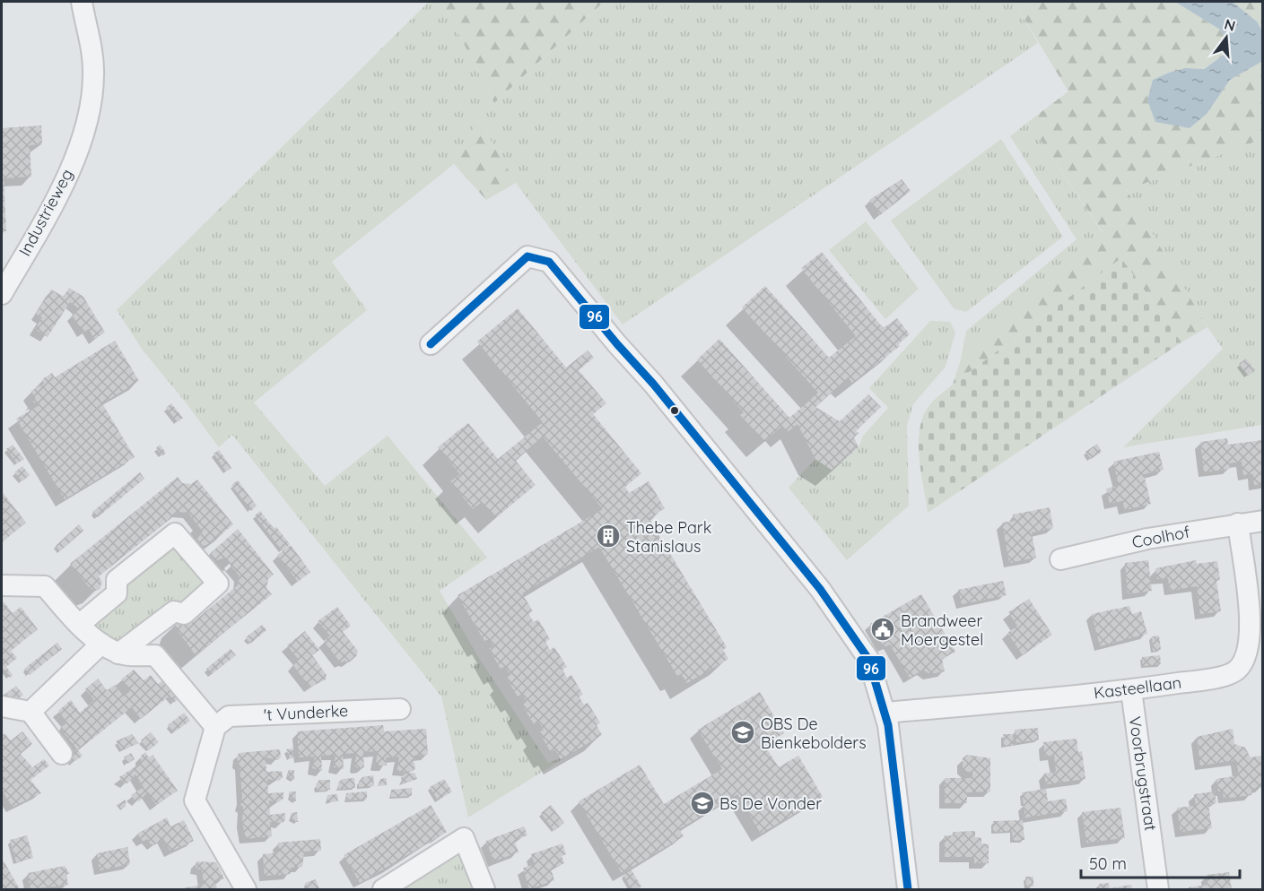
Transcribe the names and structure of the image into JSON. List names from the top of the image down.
{
  "streets": {
    "street": [
      "Industrieweg",
      "Coolhof",
      "Kasteellaan",
      "'t Vunderke",
      "Voorbrugstraat"
    ]
  },
  "crossings": [
    ["Coolhof", "Kasteellaan"],
    ["Kasteellaan", "Voorbrugstraat"]
  ],
  "places": {
    "building": ["Thebe Park Stanislaus"],
    "public building": ["Brandweer Moergestel"],
    "school or university": ["OBS De Bienkebolders", "Bs De Vonder"]
  },
  "lines": ["transit line 96"],
  "scale_bar": "50 m",
  "north": "top"
}
